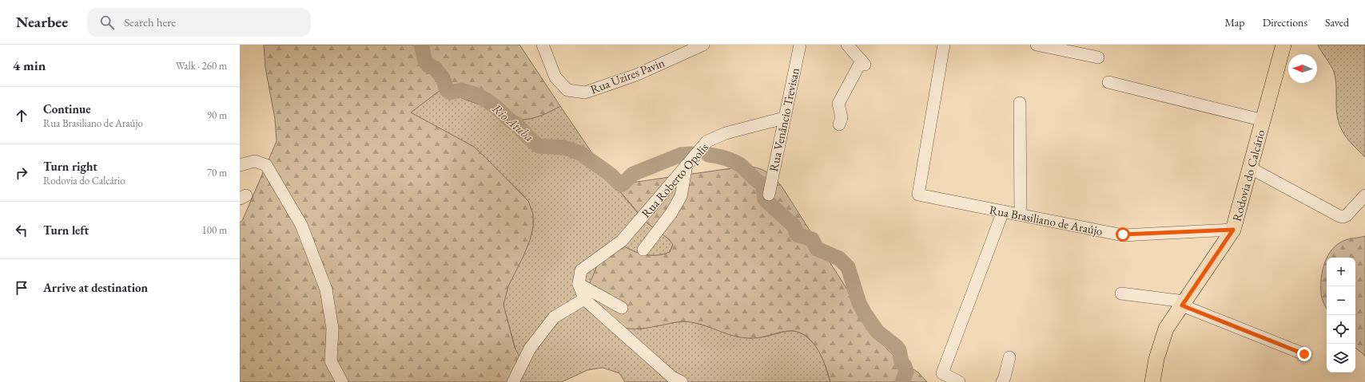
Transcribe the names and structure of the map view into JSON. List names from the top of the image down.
{
  "streets": {
    "main road": ["Rodovia do Calcário"],
    "street": [
      "Rua Uzires Pavin",
      "Rua Venâncio Trevisan",
      "Rua Roberto Opolis",
      "Rua Brasiliano de Araújo"
    ]
  },
  "crossings": [
    ["Rua Venâncio Trevisan", "Rua Roberto Opolis"],
    ["Rodovia do Calcário", "Rua Brasiliano de Araújo"]
  ],
  "water": ["Rio Atuba"],
  "north": "left",
  "page": {
    "header": "Nearbee",
    "search": "Search here",
    "nav": ["Map", "Directions", "Saved"],
    "heading": ["4 min", "Walk · 260 m"],
    "list": [
      ["Continue", "Rua Brasiliano de Araújo", "90 m"],
      ["Turn right", "Rodovia do Calcário", "70 m"],
      ["Turn left", "100 m"],
      "Arrive at destination"
    ],
    "map_buttons": ["+", "−"]
  }
}
